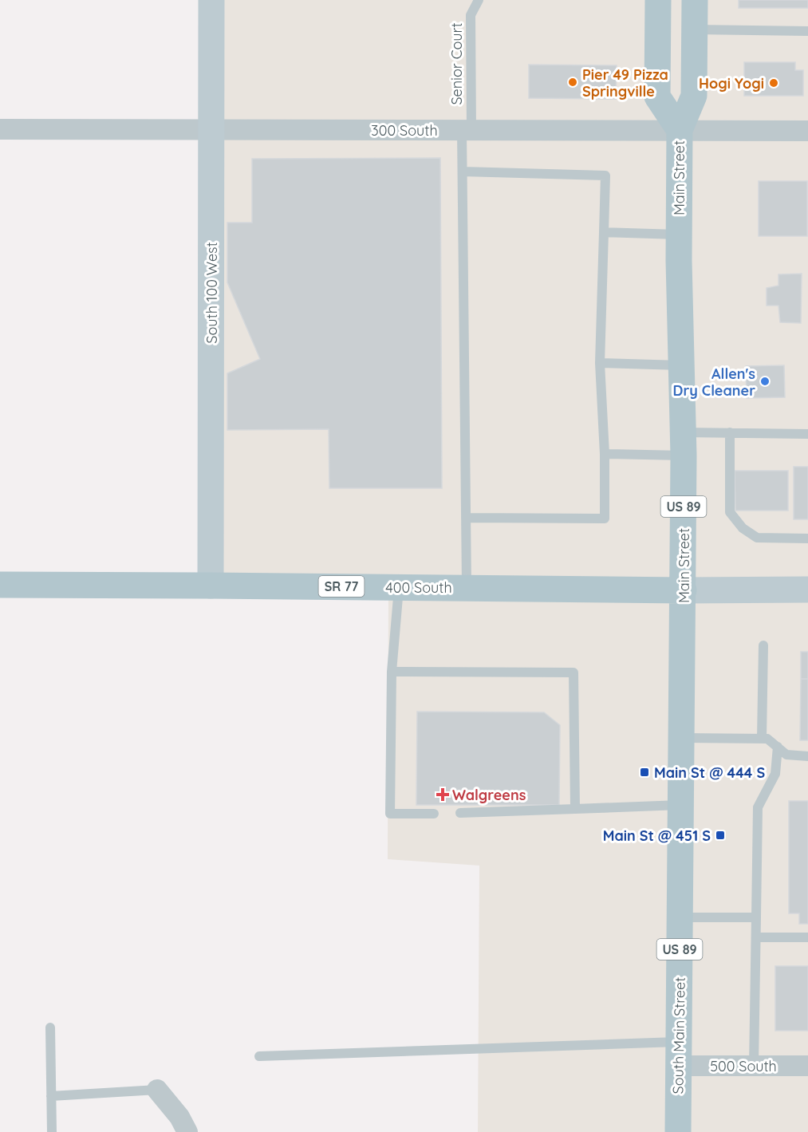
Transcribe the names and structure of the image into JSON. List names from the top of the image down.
{
  "streets": {
    "main road": [
      "Main Street",
      "US 89",
      "SR 77",
      "400 South",
      "South Main Street"
    ],
    "street": ["300 South", "South 100 West", "500 South"],
    "lane": ["Senior Court"]
  },
  "crossings": [
    ["Senior Court", "300 South"],
    ["Senior Court", "400 South"],
    ["300 South", "Main Street"],
    ["300 South", "South 100 West"],
    ["Main Street", "400 South"],
    ["Main Street", "South Main Street"],
    ["South 100 West", "400 South"],
    ["South Main Street", "500 South"]
  ],
  "places": {
    "other": ["Pier 49 Pizza Springville", "Hogi Yogi", "Allen's Dry Cleaner"],
    "transit": ["Main St @ 444 S", "Main St @ 451 S"],
    "health": ["Walgreens"]
  }
}
